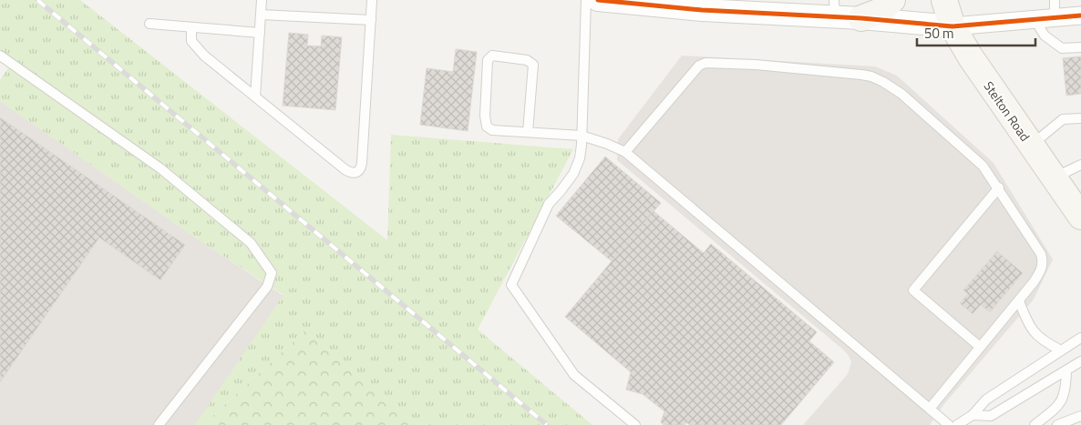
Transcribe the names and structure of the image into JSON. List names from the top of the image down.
{
  "streets": {
    "main road": ["Stelton Road"]
  },
  "scale_bar": "50 m"
}
